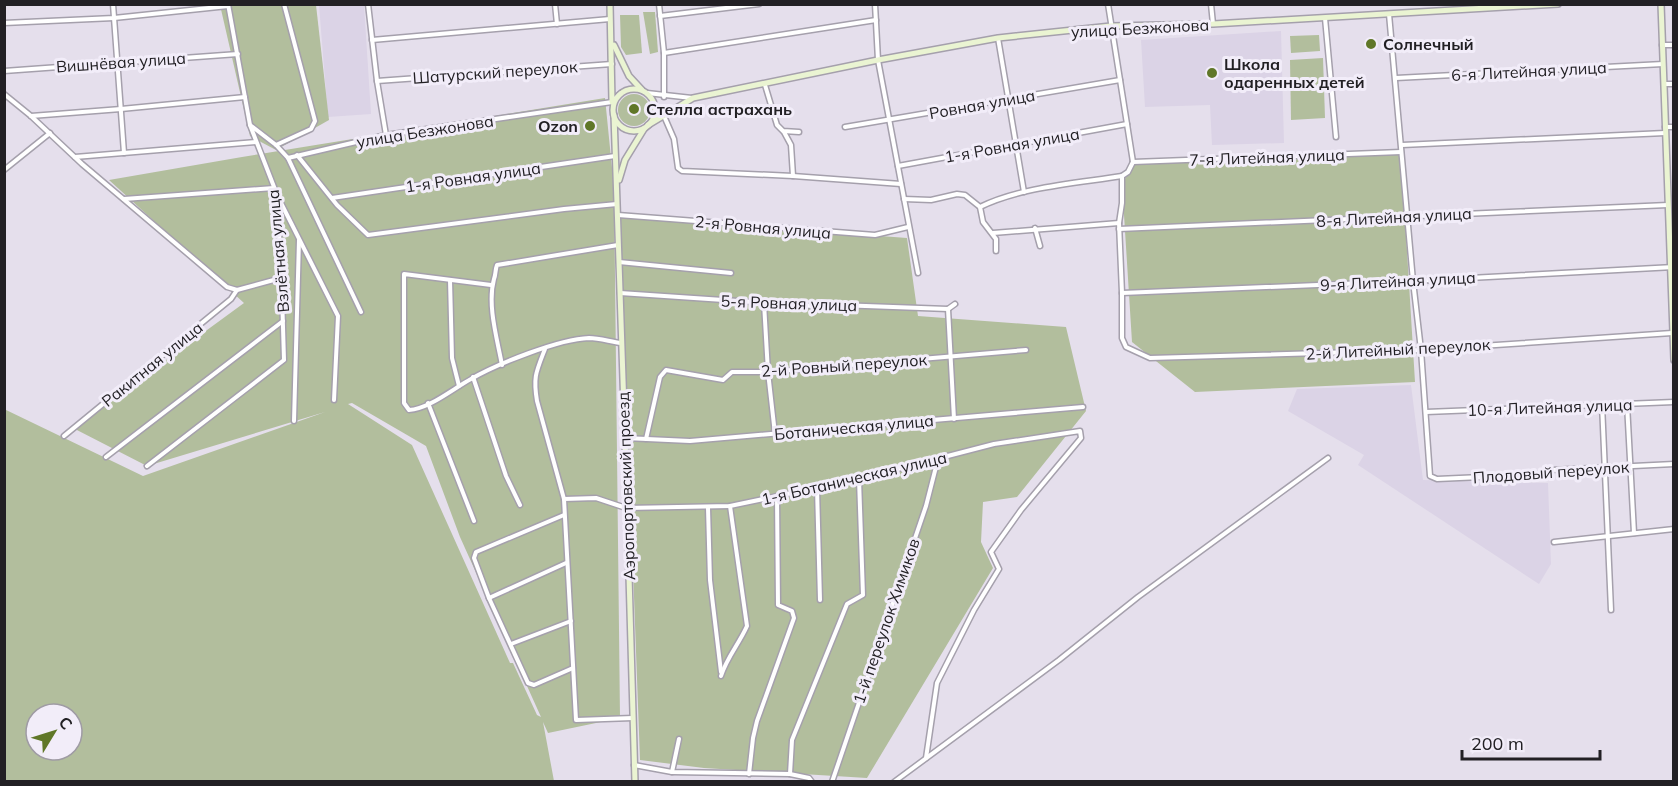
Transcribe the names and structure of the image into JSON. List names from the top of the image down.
{
  "streets": {
    "street": [
      "улица Безжонова",
      "Вишнёвая улица",
      "6-я Литейная улица",
      "Шатурский переулок",
      "Ровная улица",
      "1-я Ровная улица",
      "7-я Литейная улица",
      "8-я Литейная улица",
      "2-я Ровная улица",
      "Взлётная улица",
      "9-я Литейная улица",
      "5-я Ровная улица",
      "2-й Литейный переулок",
      "Ракитная улица",
      "2-й Ровный переулок",
      "10-я Литейная улица",
      "Ботаническая улица",
      "Плодовый переулок",
      "1-я Ботаническая улица",
      "Аэропортовский проезд",
      "1-й переулок Химиков"
    ]
  },
  "crossings": [
    ["улица Безжонова", "Аэропортовский проезд"],
    ["Вишнёвая улица", "Взлётная улица"],
    ["1-я Ровная улица", "Аэропортовский проезд"],
    ["2-я Ровная улица", "Аэропортовский проезд"],
    ["9-я Литейная улица", "2-й Литейный переулок"],
    ["5-я Ровная улица", "Аэропортовский проезд"],
    ["2-й Ровный переулок", "Ботаническая улица"],
    ["10-я Литейная улица", "Плодовый переулок"],
    ["Ботаническая улица", "Аэропортовский проезд"],
    ["1-я Ботаническая улица", "Аэропортовский проезд"],
    ["1-я Ботаническая улица", "1-й переулок Химиков"]
  ],
  "places": [
    "Солнечный",
    "Школа одаренных детей",
    "Стелла астрахань",
    "Ozon"
  ],
  "scale_bar": "200 m",
  "north": "top right"
}
